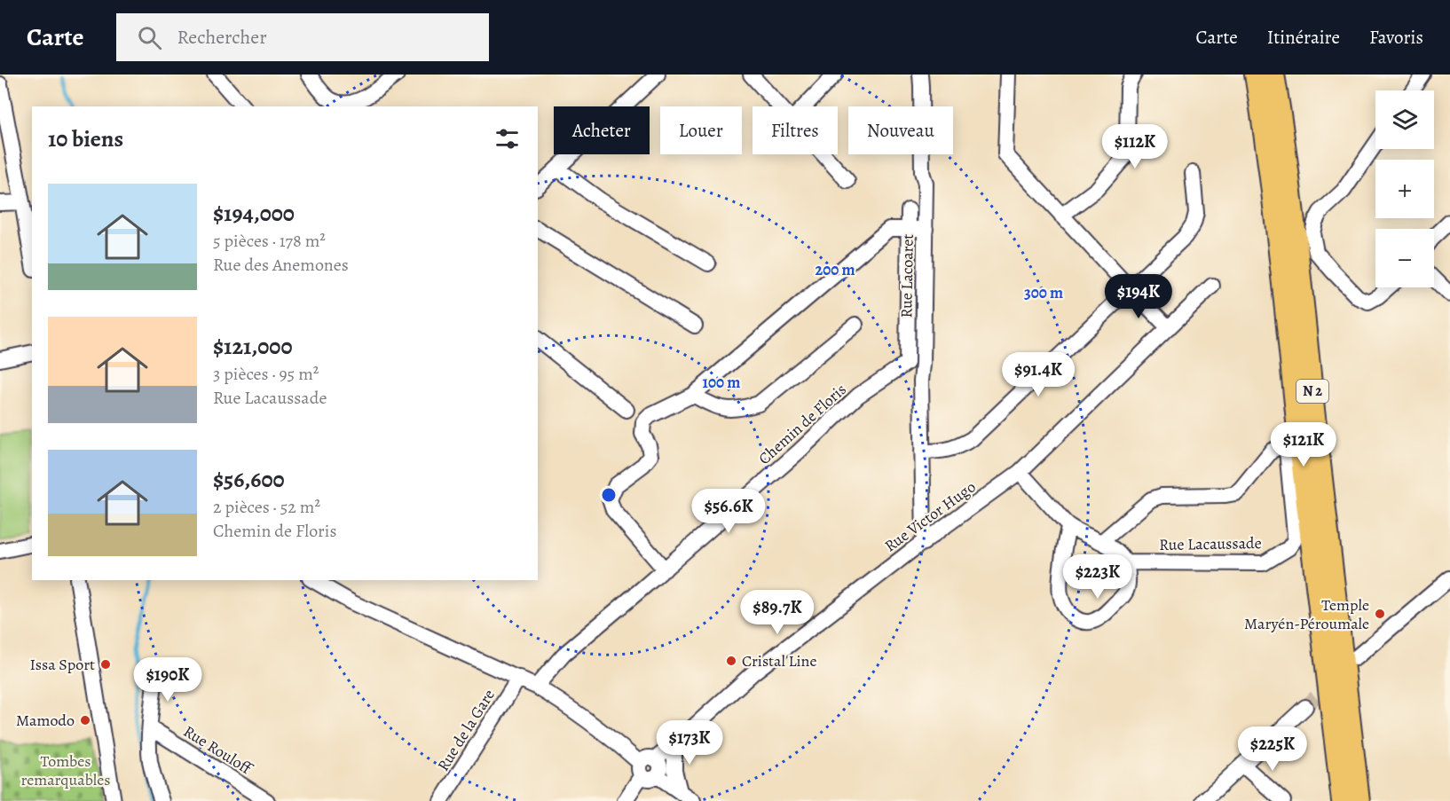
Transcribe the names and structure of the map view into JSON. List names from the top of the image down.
{
  "streets": {
    "highway": ["N 2"],
    "street": [
      "Rue Lacoaret",
      "Chemin de Floris",
      "Rue Victor Hugo",
      "Rue Lacaussade",
      "Rue de la Gare",
      "Rue Rouloff"
    ]
  },
  "crossings": [
    ["Rue Lacoaret", "Rue Victor Hugo"]
  ],
  "parks": ["Tombes remarquables"],
  "places": [
    "Temple Maryén-Péroumale",
    "Cristal Line",
    "Issa Sport",
    "Mamodo"
  ],
  "page": {
    "header": "Carte",
    "search": "Rechercher",
    "nav": ["Carte", "Itinéraire", "Favoris"],
    "map_buttons": ["+", "−"],
    "chip": [
      "Acheter",
      "Louer",
      "Filtres",
      "Nouveau"
    ],
    "heading": "10 biens",
    "price": [
      "$112K",
      "$194K",
      "$91.4K",
      "$121K",
      "$56.6K",
      "$223K",
      "$89.7K",
      "$190K",
      "$173K",
      "$225K"
    ],
    "list": [
      {
        "name": "$194,000",
        "note": "5 pièces · 178 m² · Rue des Anemones"
      },
      {
        "name": "$121,000",
        "note": "3 pièces · 95 m² · Rue Lacaussade"
      },
      {
        "name": "$56,600",
        "note": "2 pièces · 52 m² · Chemin de Floris"
      }
    ]
  },
  "rings": ["200 m", "300 m", "100 m"]
}
